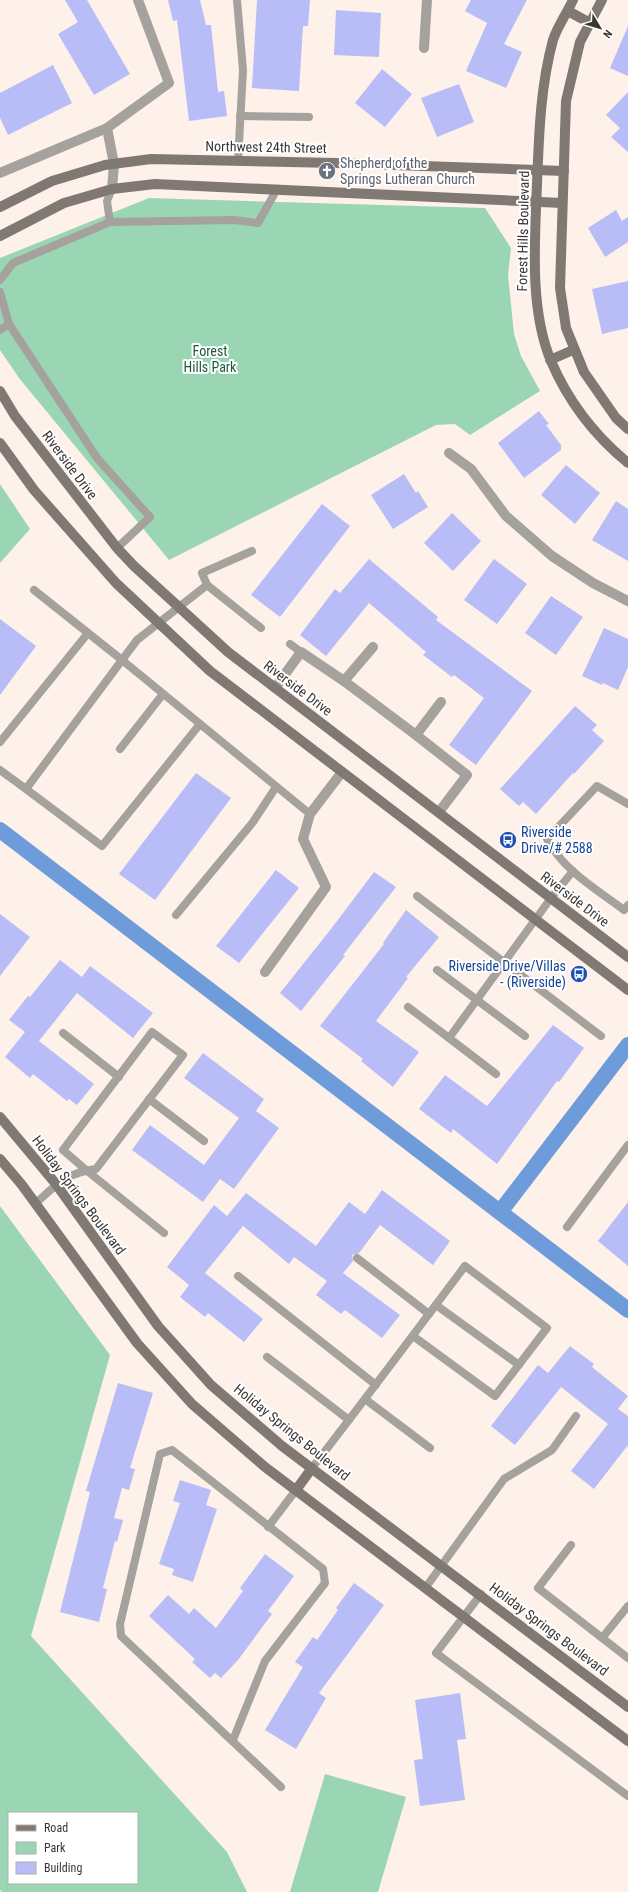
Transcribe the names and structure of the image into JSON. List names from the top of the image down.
{
  "streets": {
    "street": [
      "Northwest 24th Street",
      "Forest Hills Boulevard",
      "Riverside Drive",
      "Holiday Springs Boulevard"
    ]
  },
  "crossings": [
    ["Northwest 24th Street", "Forest Hills Boulevard"]
  ],
  "parks": ["Forest Hills Park"],
  "places": {
    "church": ["Shepherd of the Springs Lutheran Church"],
    "bus stop": ["Riverside Drive/# 2588", "Riverside Drive/Villas - (Riverside)"]
  },
  "legend": ["Road", "Park", "Building"],
  "north": "bottom right"
}
